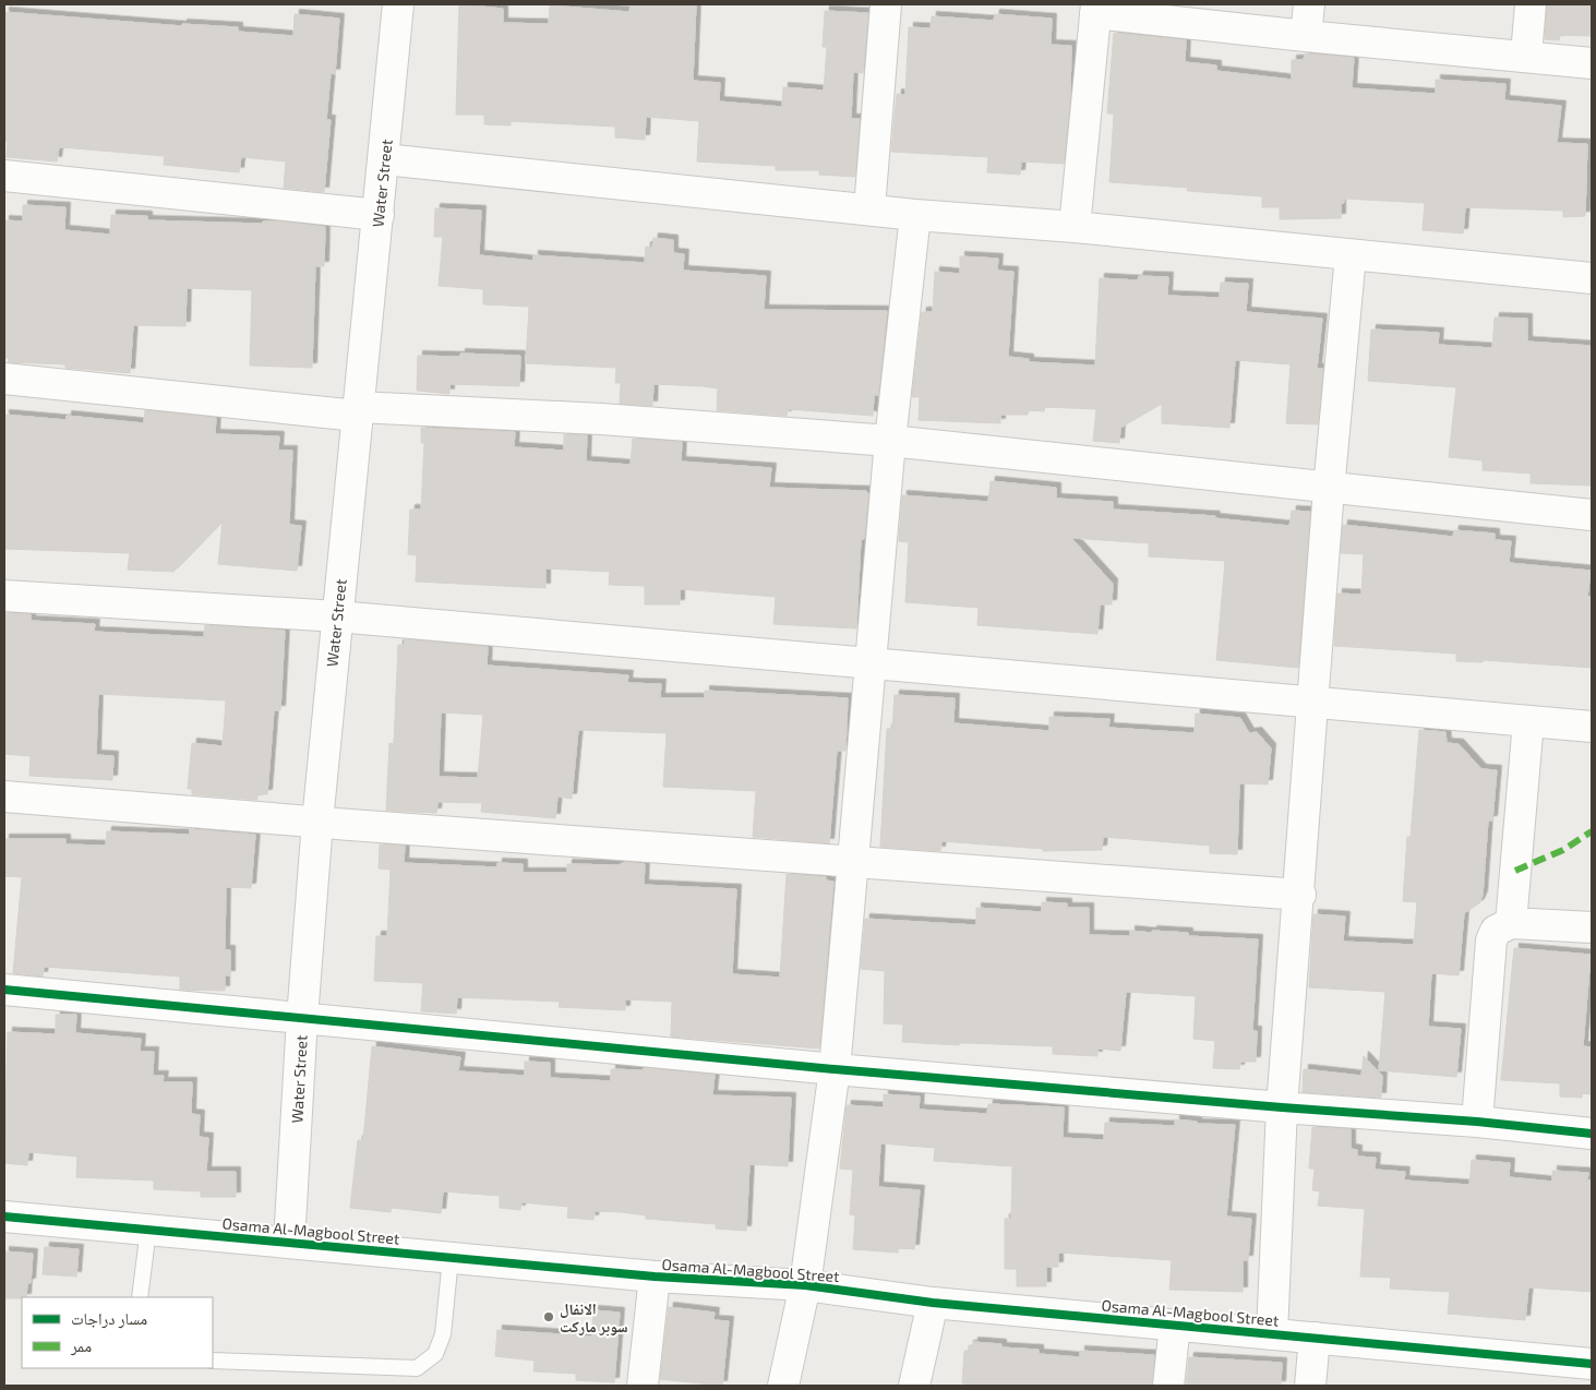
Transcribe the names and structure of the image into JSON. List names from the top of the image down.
{
  "streets": {
    "street": ["Water Street", "Osama Al-Magbool Street"]
  },
  "crossings": [
    ["Water Street", "Osama Al-Magbool Street"]
  ],
  "places": ["الانفال سوبر ماركت"],
  "legend": ["مسار دراجات", "ممر"]
}
